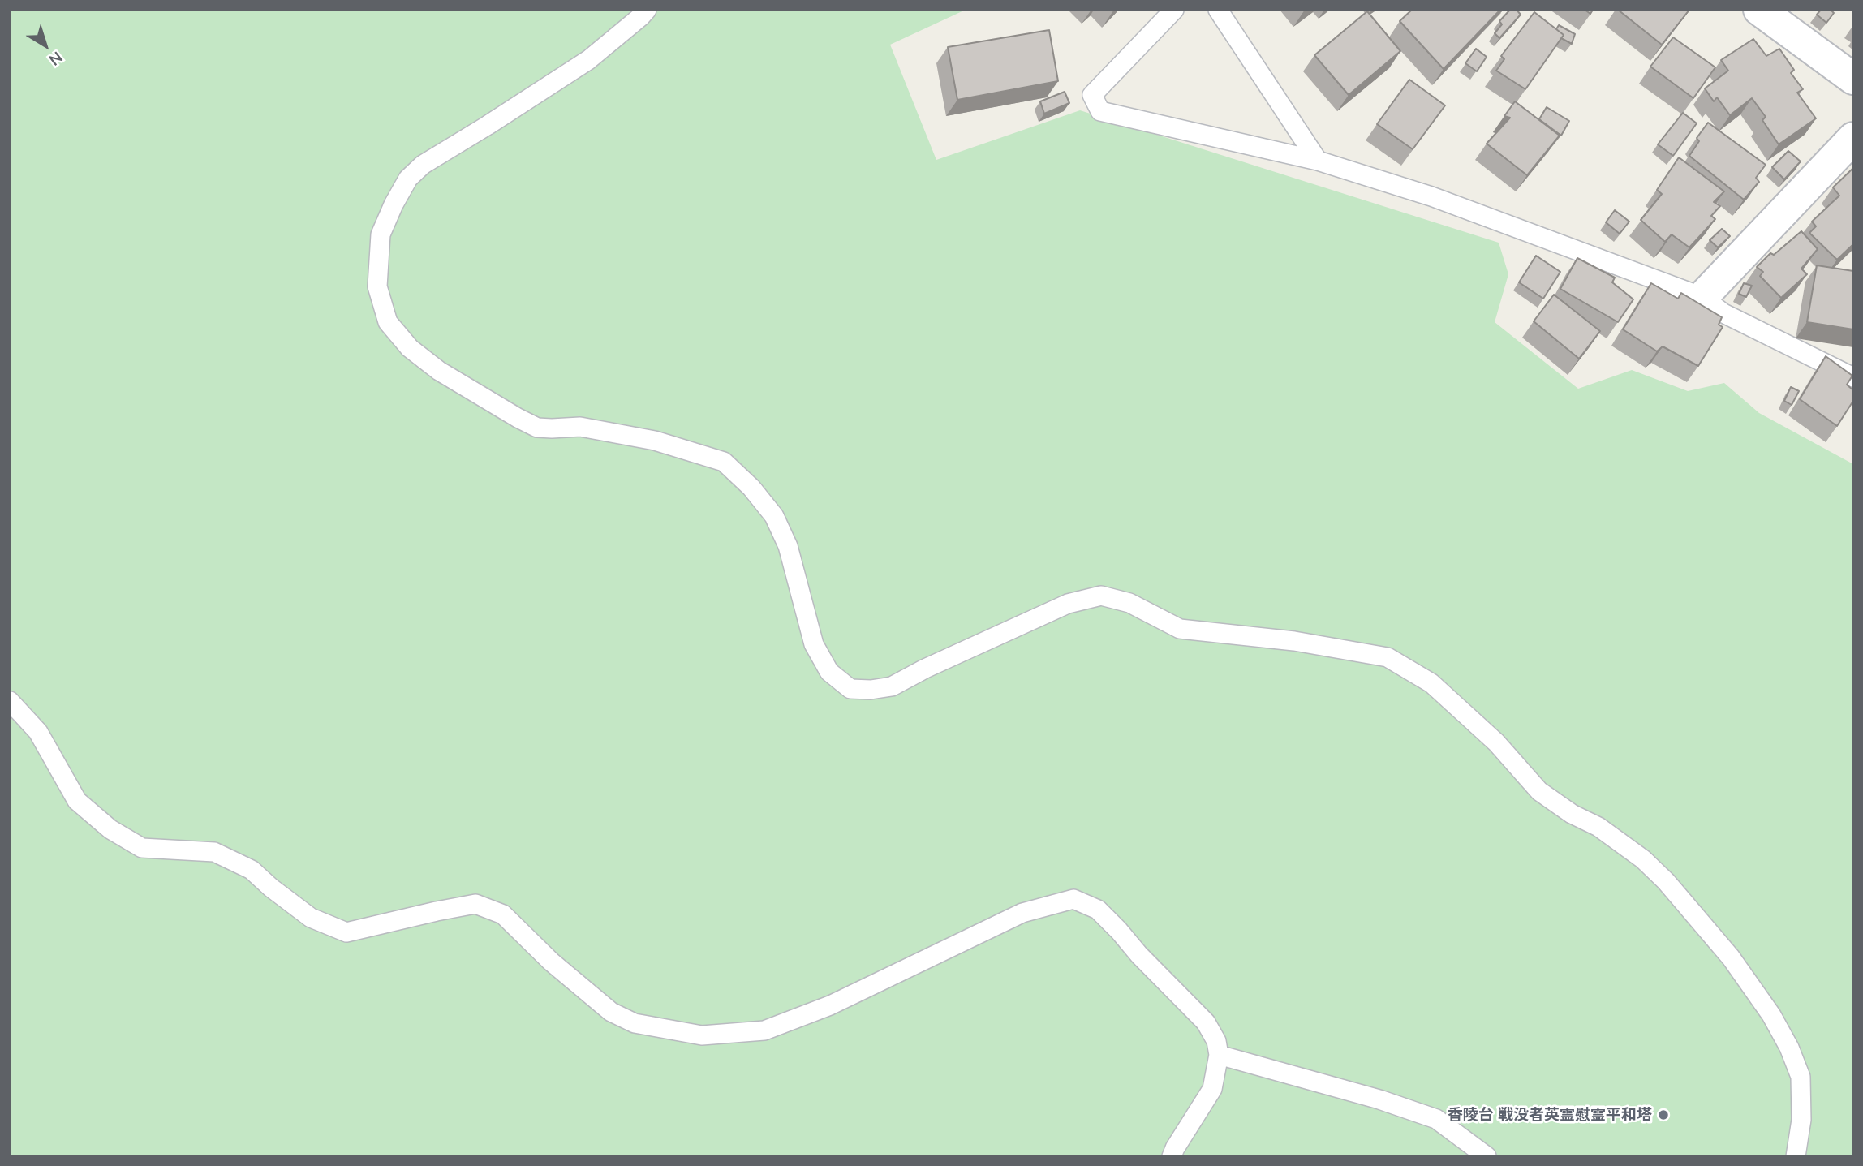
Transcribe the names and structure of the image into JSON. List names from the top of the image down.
{
  "places": ["香陵台 戦没者英霊慰霊平和塔"],
  "north": "bottom right"
}
